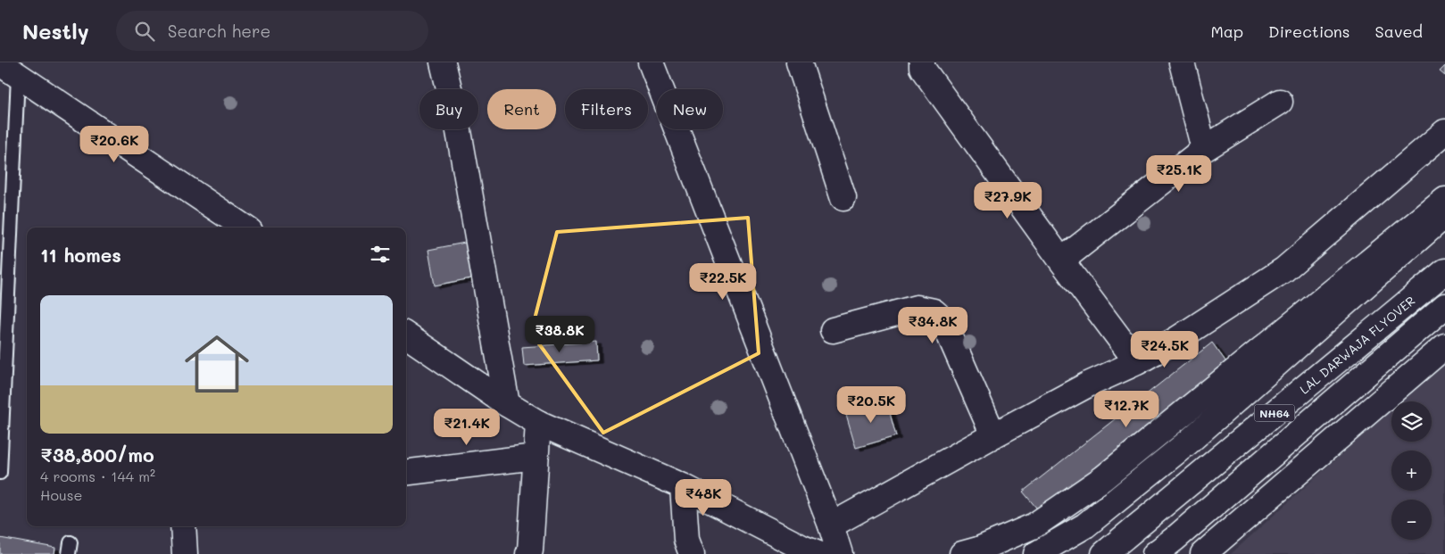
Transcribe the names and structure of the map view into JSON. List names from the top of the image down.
{
  "streets": {
    "main road": ["LAL DARWAJA FLYOVER", "NH64"]
  },
  "page": {
    "header": "Nestly",
    "search": "Search here",
    "nav": ["Map", "Directions", "Saved"],
    "chip": [
      "Buy",
      "Rent",
      "Filters",
      "New"
    ],
    "price": [
      "₹20.6K",
      "₹25.1K",
      "₹27.9K",
      "₹22.5K",
      "₹34.8K",
      "₹38.8K",
      "₹24.5K",
      "₹20.5K",
      "₹12.7K",
      "₹21.4K",
      "₹48K"
    ],
    "heading": "11 homes",
    "list": [
      {
        "name": "₹38,800/mo",
        "note": "4 rooms · 144 m² · House"
      }
    ],
    "map_buttons": ["+", "−"]
  }
}
